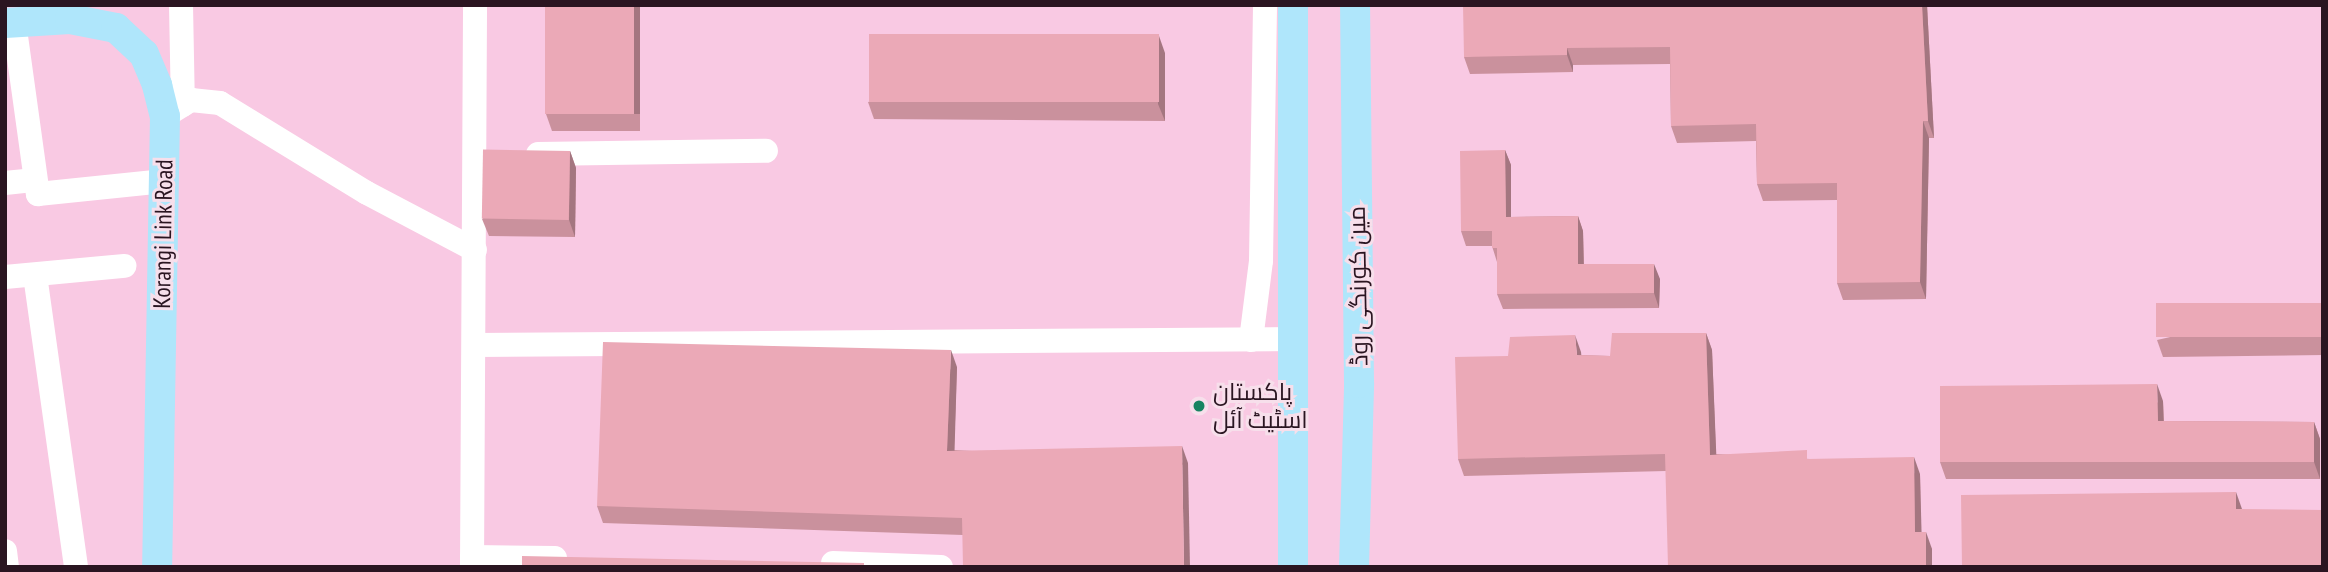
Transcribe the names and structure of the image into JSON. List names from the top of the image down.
{
  "streets": {
    "main road": ["Korangi Link Road", "مین کورنگی روڈ"]
  },
  "places": ["پاکستان اسٹیٹ آئل"]
}
